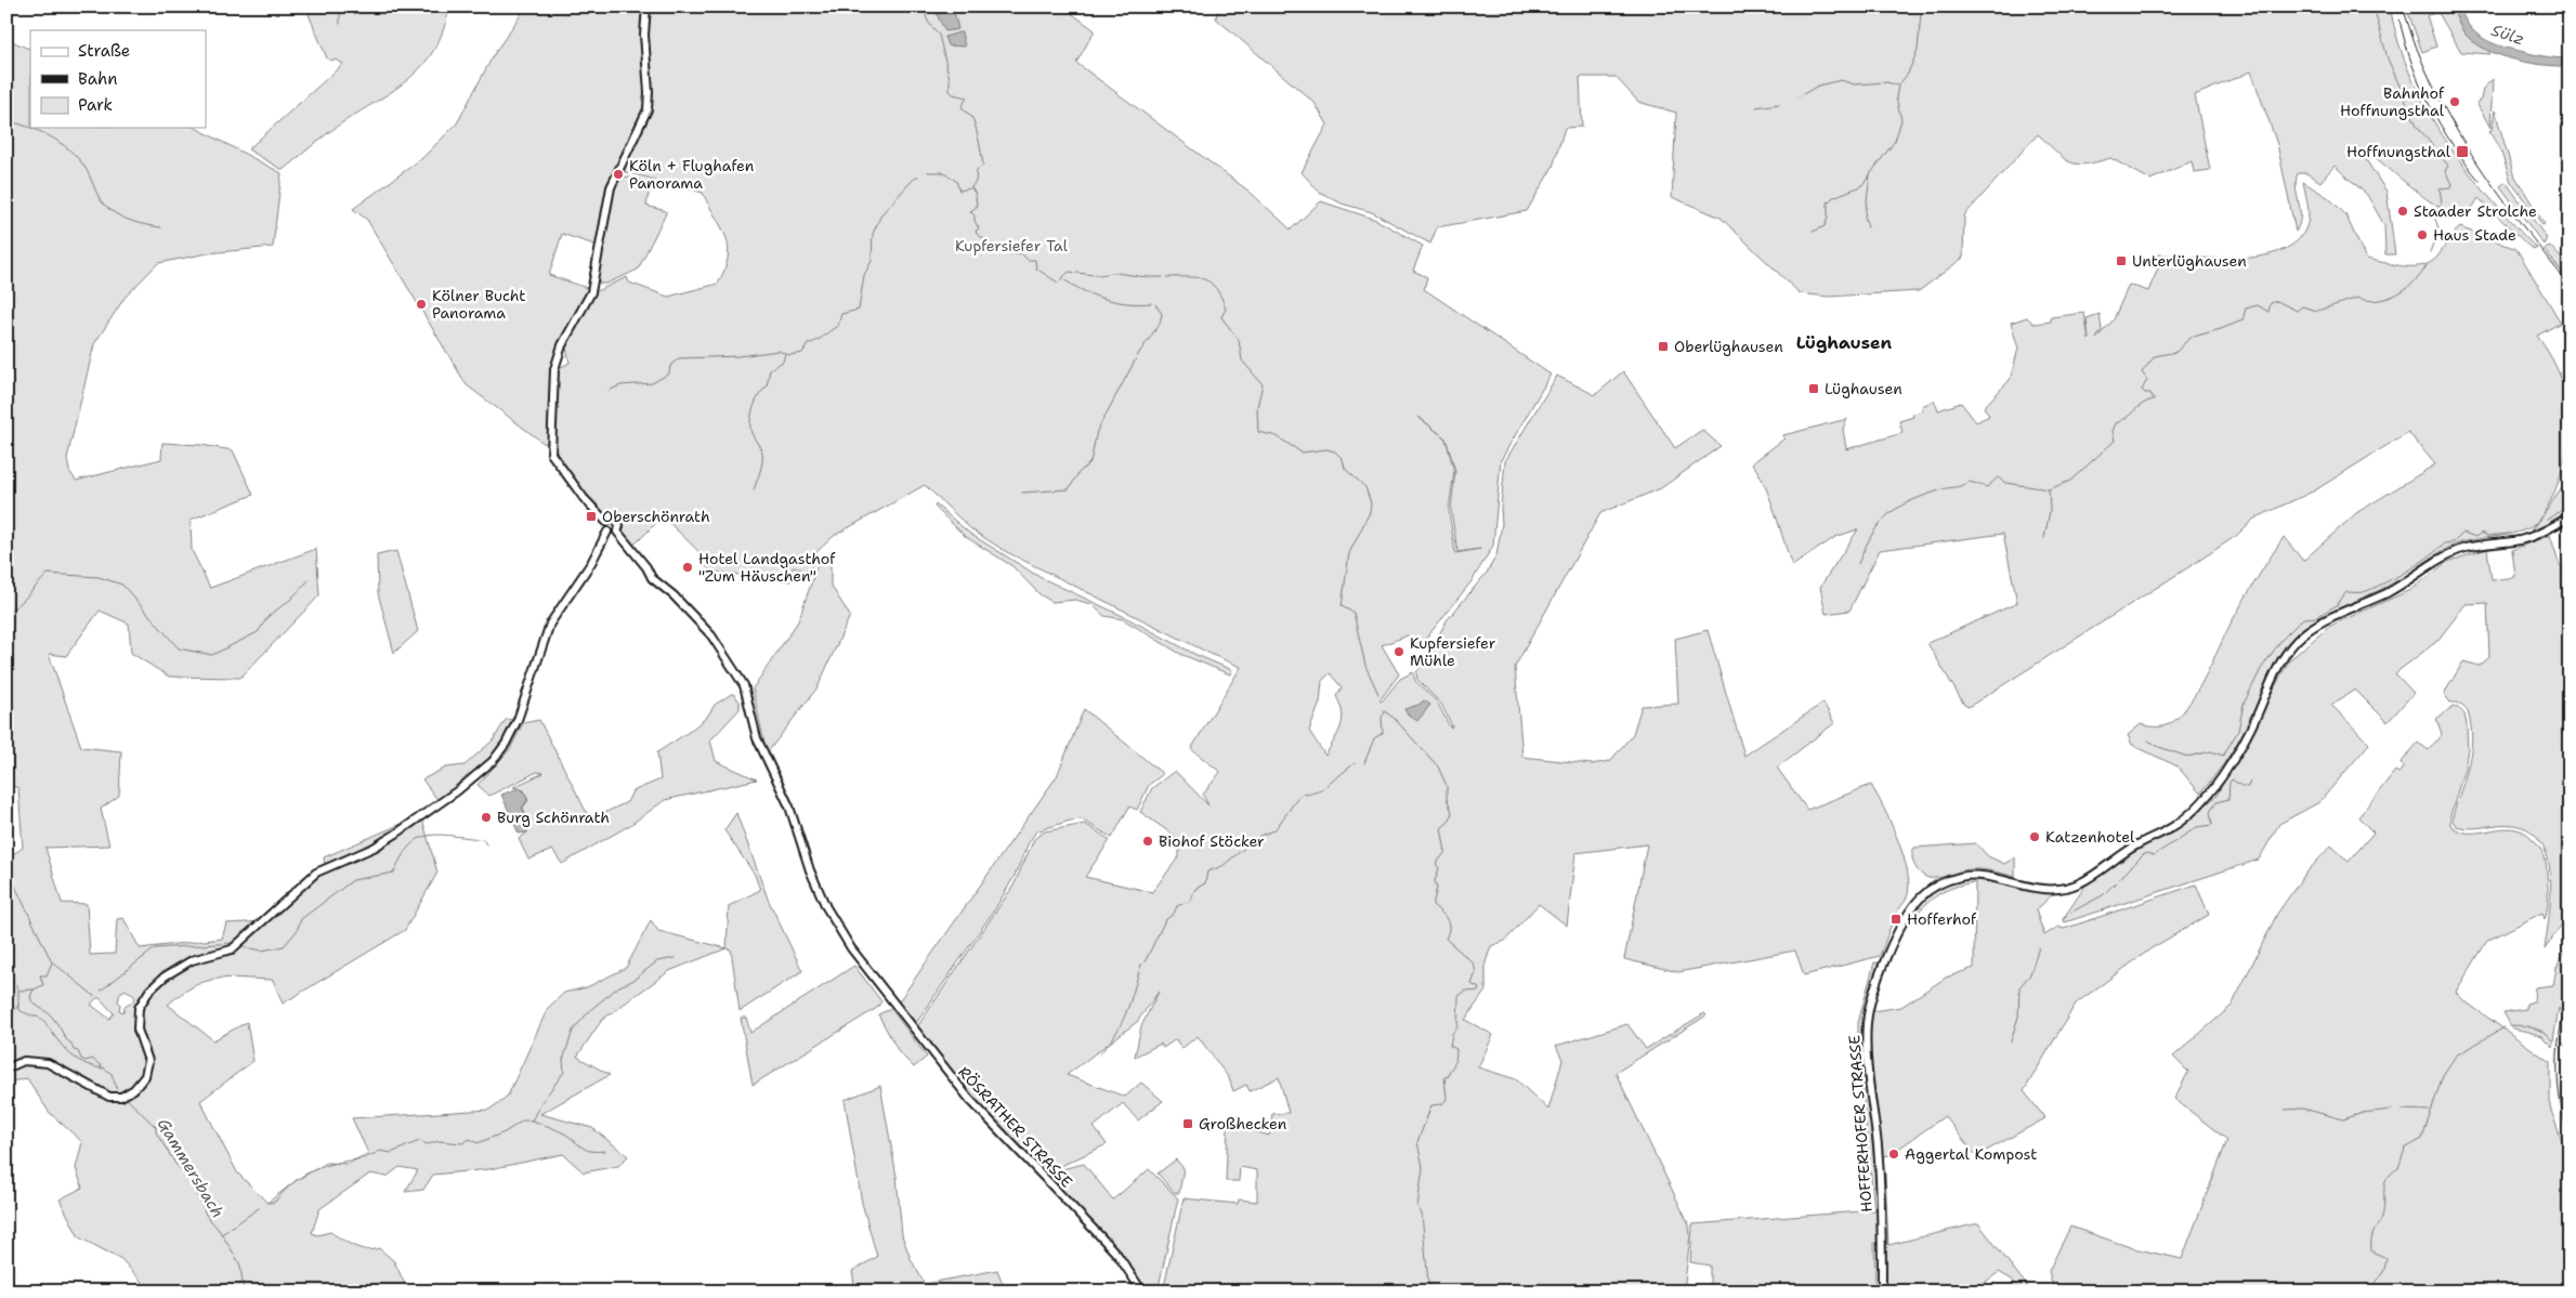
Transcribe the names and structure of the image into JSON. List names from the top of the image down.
{
  "streets": {
    "street": ["HOFFERHOFER STRASSE", "RÖSRATHER STRASSE"]
  },
  "districts": ["Lüghausen"],
  "water": ["Sülz", "Gammersbach"],
  "parks": ["Kupfersiefer Tal"],
  "places": {
    "other": [
      "Bahnhof Hoffnungsthal",
      "Köln + Flughafen Panorama",
      "Staader Strolche",
      "Haus Stade",
      "Kölner Bucht Panorama",
      "Hotel Landgasthof \"Zum Häuschen\"",
      "Kupfersiefer Mühle",
      "Burg Schönrath",
      "Katzenhotel",
      "Biohof Stöcker",
      "Aggertal Kompost"
    ],
    "transit": [
      "Hoffnungsthal",
      "Unterlüghausen",
      "Oberlüghausen",
      "Lüghausen",
      "Oberschönrath",
      "Hofferhof",
      "Großhecken"
    ]
  },
  "legend": ["Straße", "Bahn", "Park"]
}
